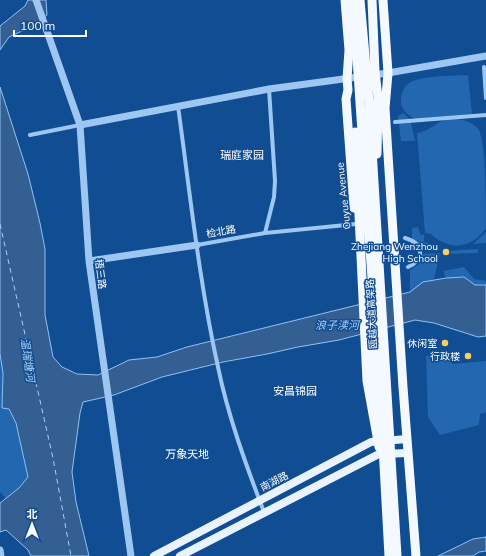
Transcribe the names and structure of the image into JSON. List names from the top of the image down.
{
  "streets": {
    "highway": ["Ouyue Avenue", "瓯越大道高架路"],
    "main road": ["南湖路"],
    "street": ["检北路", "梧三路"]
  },
  "crossings": [
    ["Ouyue Avenue", "检北路"],
    ["Ouyue Avenue", "瓯越大道高架路"],
    ["Ouyue Avenue", "南湖路"],
    ["检北路", "梧三路"]
  ],
  "districts": ["瑞庭家园", "安昌锦园", "万象天地"],
  "water": ["浪子渎河", "温瑞塘河"],
  "places": ["Zhejiang Wenzhou High School", "休闲室", "行政楼"],
  "scale_bar": "100 m",
  "north": "top"
}
